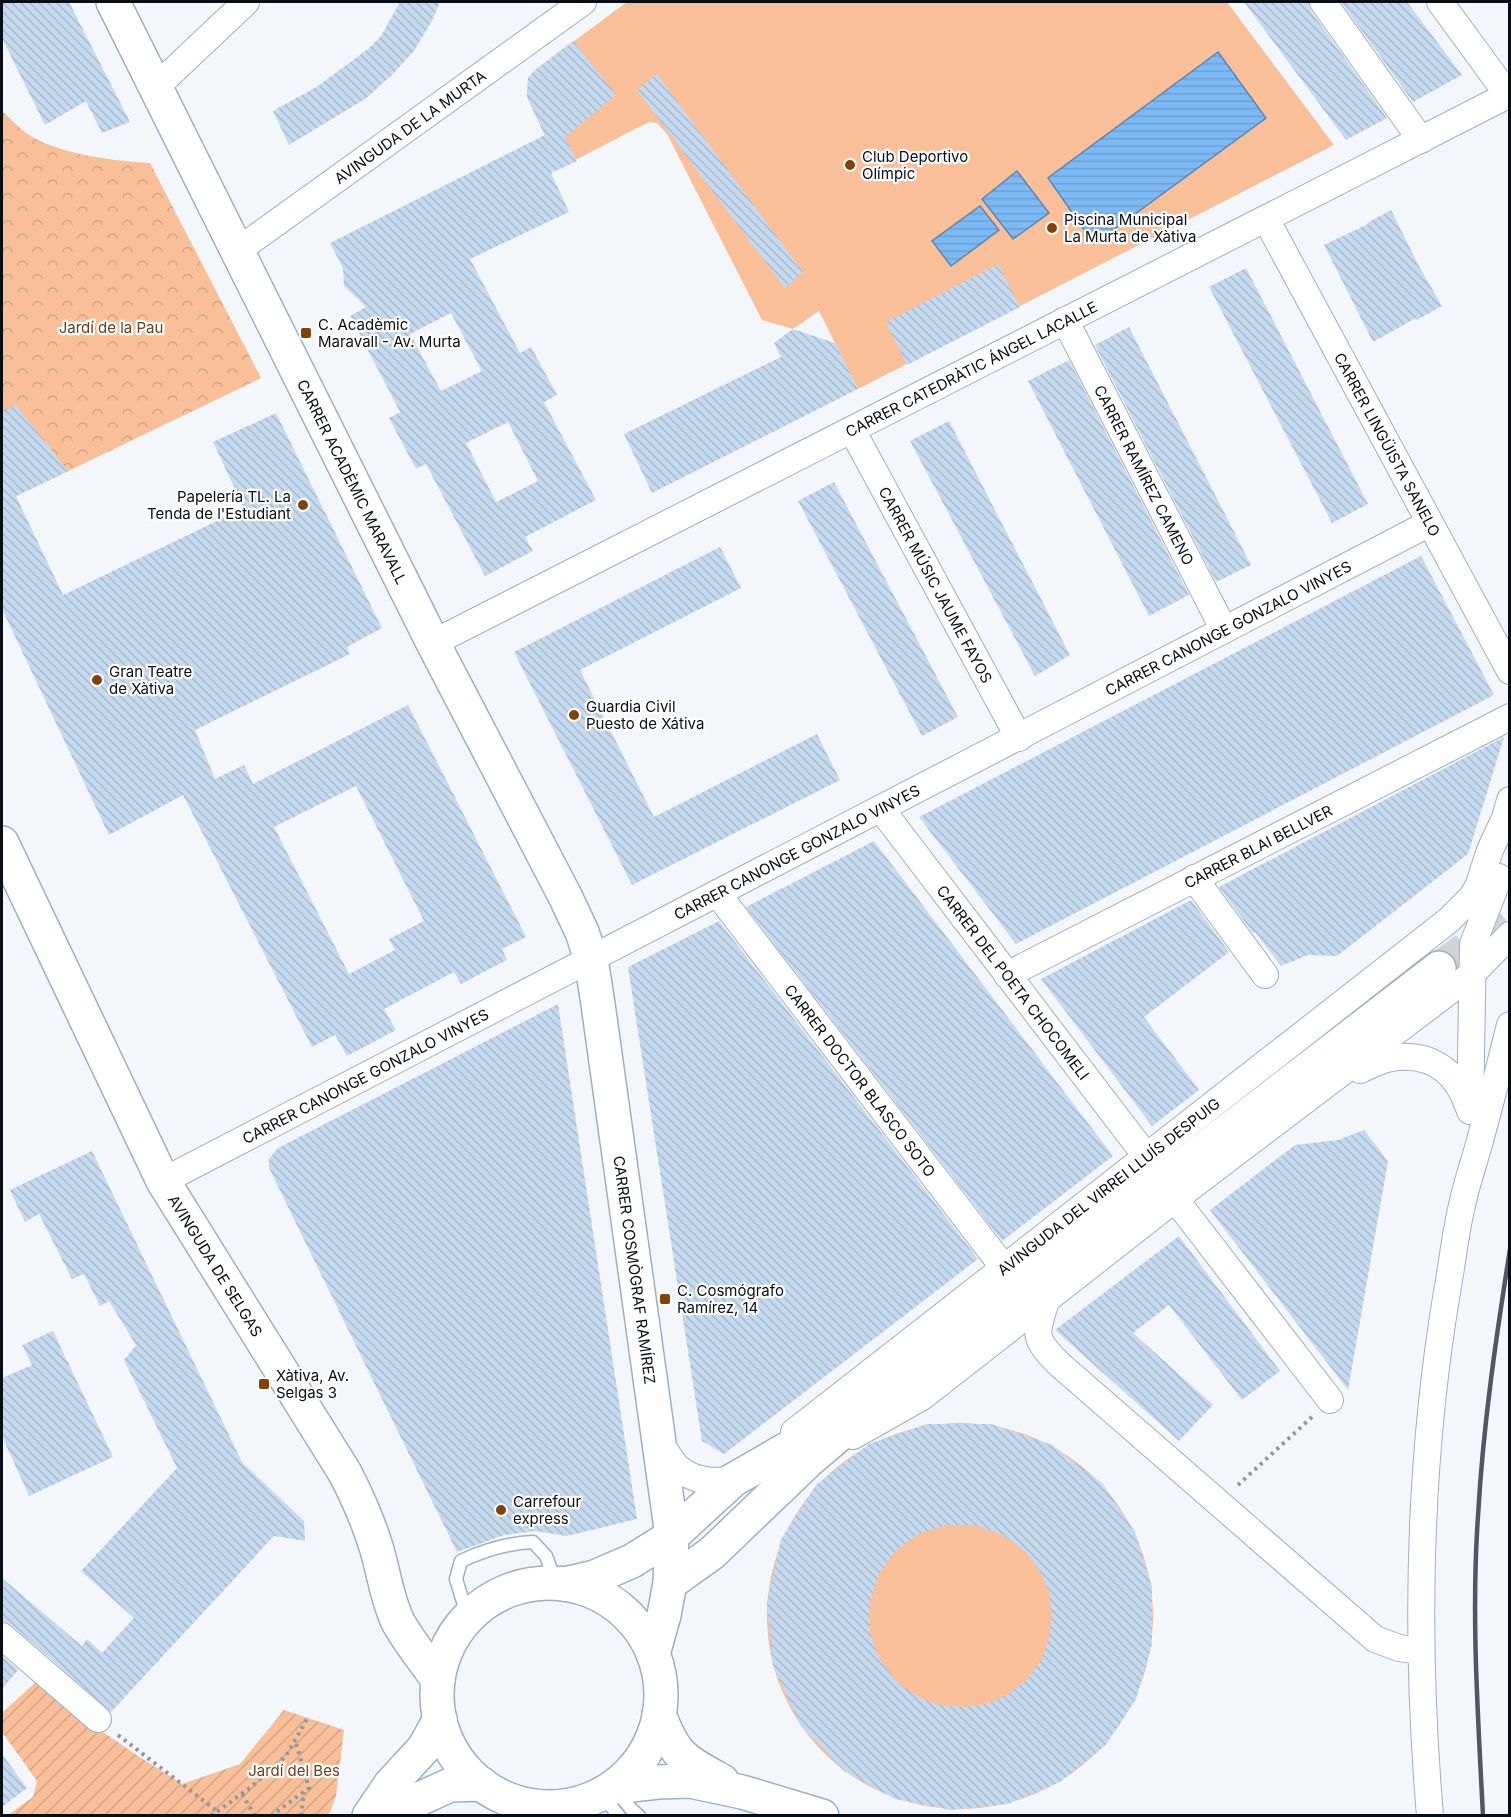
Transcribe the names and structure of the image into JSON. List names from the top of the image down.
{
  "streets": {
    "street": [
      "AVINGUDA DE LA MURTA",
      "CARRER CATEDRÀTIC ÁNGEL LACALLE",
      "CARRER LINGÜISTA SANELO",
      "CARRER RAMÍREZ CAMENO",
      "CARRER ACADÈMIC MARAVALL",
      "CARRER MÚSIC JAUME FAYOS",
      "CARRER CANONGE GONZALO VINYES",
      "CARRER BLAI BELLVER",
      "CARRER DEL POETA CHOCOMELI",
      "CARRER DOCTOR BLASCO SOTO",
      "AVINGUDA DEL VIRREI LLUÍS DESPUIG",
      "AVINGUDA DE SELGAS",
      "CARRER COSMÒGRAF RAMÍREZ"
    ]
  },
  "crossings": [
    ["AVINGUDA DE LA MURTA", "CARRER ACADÈMIC MARAVALL"],
    ["CARRER CATEDRÀTIC ÁNGEL LACALLE", "CARRER LINGÜISTA SANELO"],
    ["CARRER CATEDRÀTIC ÁNGEL LACALLE", "CARRER RAMÍREZ CAMENO"],
    ["CARRER CATEDRÀTIC ÁNGEL LACALLE", "CARRER ACADÈMIC MARAVALL"],
    ["CARRER CATEDRÀTIC ÁNGEL LACALLE", "CARRER MÚSIC JAUME FAYOS"],
    ["CARRER LINGÜISTA SANELO", "CARRER CANONGE GONZALO VINYES"],
    ["CARRER RAMÍREZ CAMENO", "CARRER CANONGE GONZALO VINYES"],
    ["CARRER ACADÈMIC MARAVALL", "CARRER CANONGE GONZALO VINYES"],
    ["CARRER ACADÈMIC MARAVALL", "CARRER COSMÒGRAF RAMÍREZ"],
    ["CARRER MÚSIC JAUME FAYOS", "CARRER CANONGE GONZALO VINYES"],
    ["CARRER CANONGE GONZALO VINYES", "CARRER DEL POETA CHOCOMELI"],
    ["CARRER CANONGE GONZALO VINYES", "CARRER DOCTOR BLASCO SOTO"],
    ["CARRER CANONGE GONZALO VINYES", "AVINGUDA DE SELGAS"],
    ["CARRER CANONGE GONZALO VINYES", "CARRER COSMÒGRAF RAMÍREZ"],
    ["CARRER BLAI BELLVER", "CARRER DEL POETA CHOCOMELI"],
    ["CARRER DEL POETA CHOCOMELI", "AVINGUDA DEL VIRREI LLUÍS DESPUIG"],
    ["CARRER DOCTOR BLASCO SOTO", "AVINGUDA DEL VIRREI LLUÍS DESPUIG"],
    ["AVINGUDA DEL VIRREI LLUÍS DESPUIG", "CARRER COSMÒGRAF RAMÍREZ"]
  ],
  "parks": ["Jardí de la Pau", "Jardí del Bes"],
  "places": {
    "other": [
      "Club Deportivo Olímpic",
      "Piscina Municipal La Murta de Xàtiva",
      "Papelería TL. La Tenda de l'Estudiant",
      "Gran Teatre de Xàtiva",
      "Guardia Civil Puesto de Xátiva",
      "Carrefour express"
    ],
    "transit": ["C. Acadèmic Maravall - Av. Murta", "C. Cosmógrafo Ramírez, 14", "Xàtiva, Av. Selgas 3"]
  }
}
